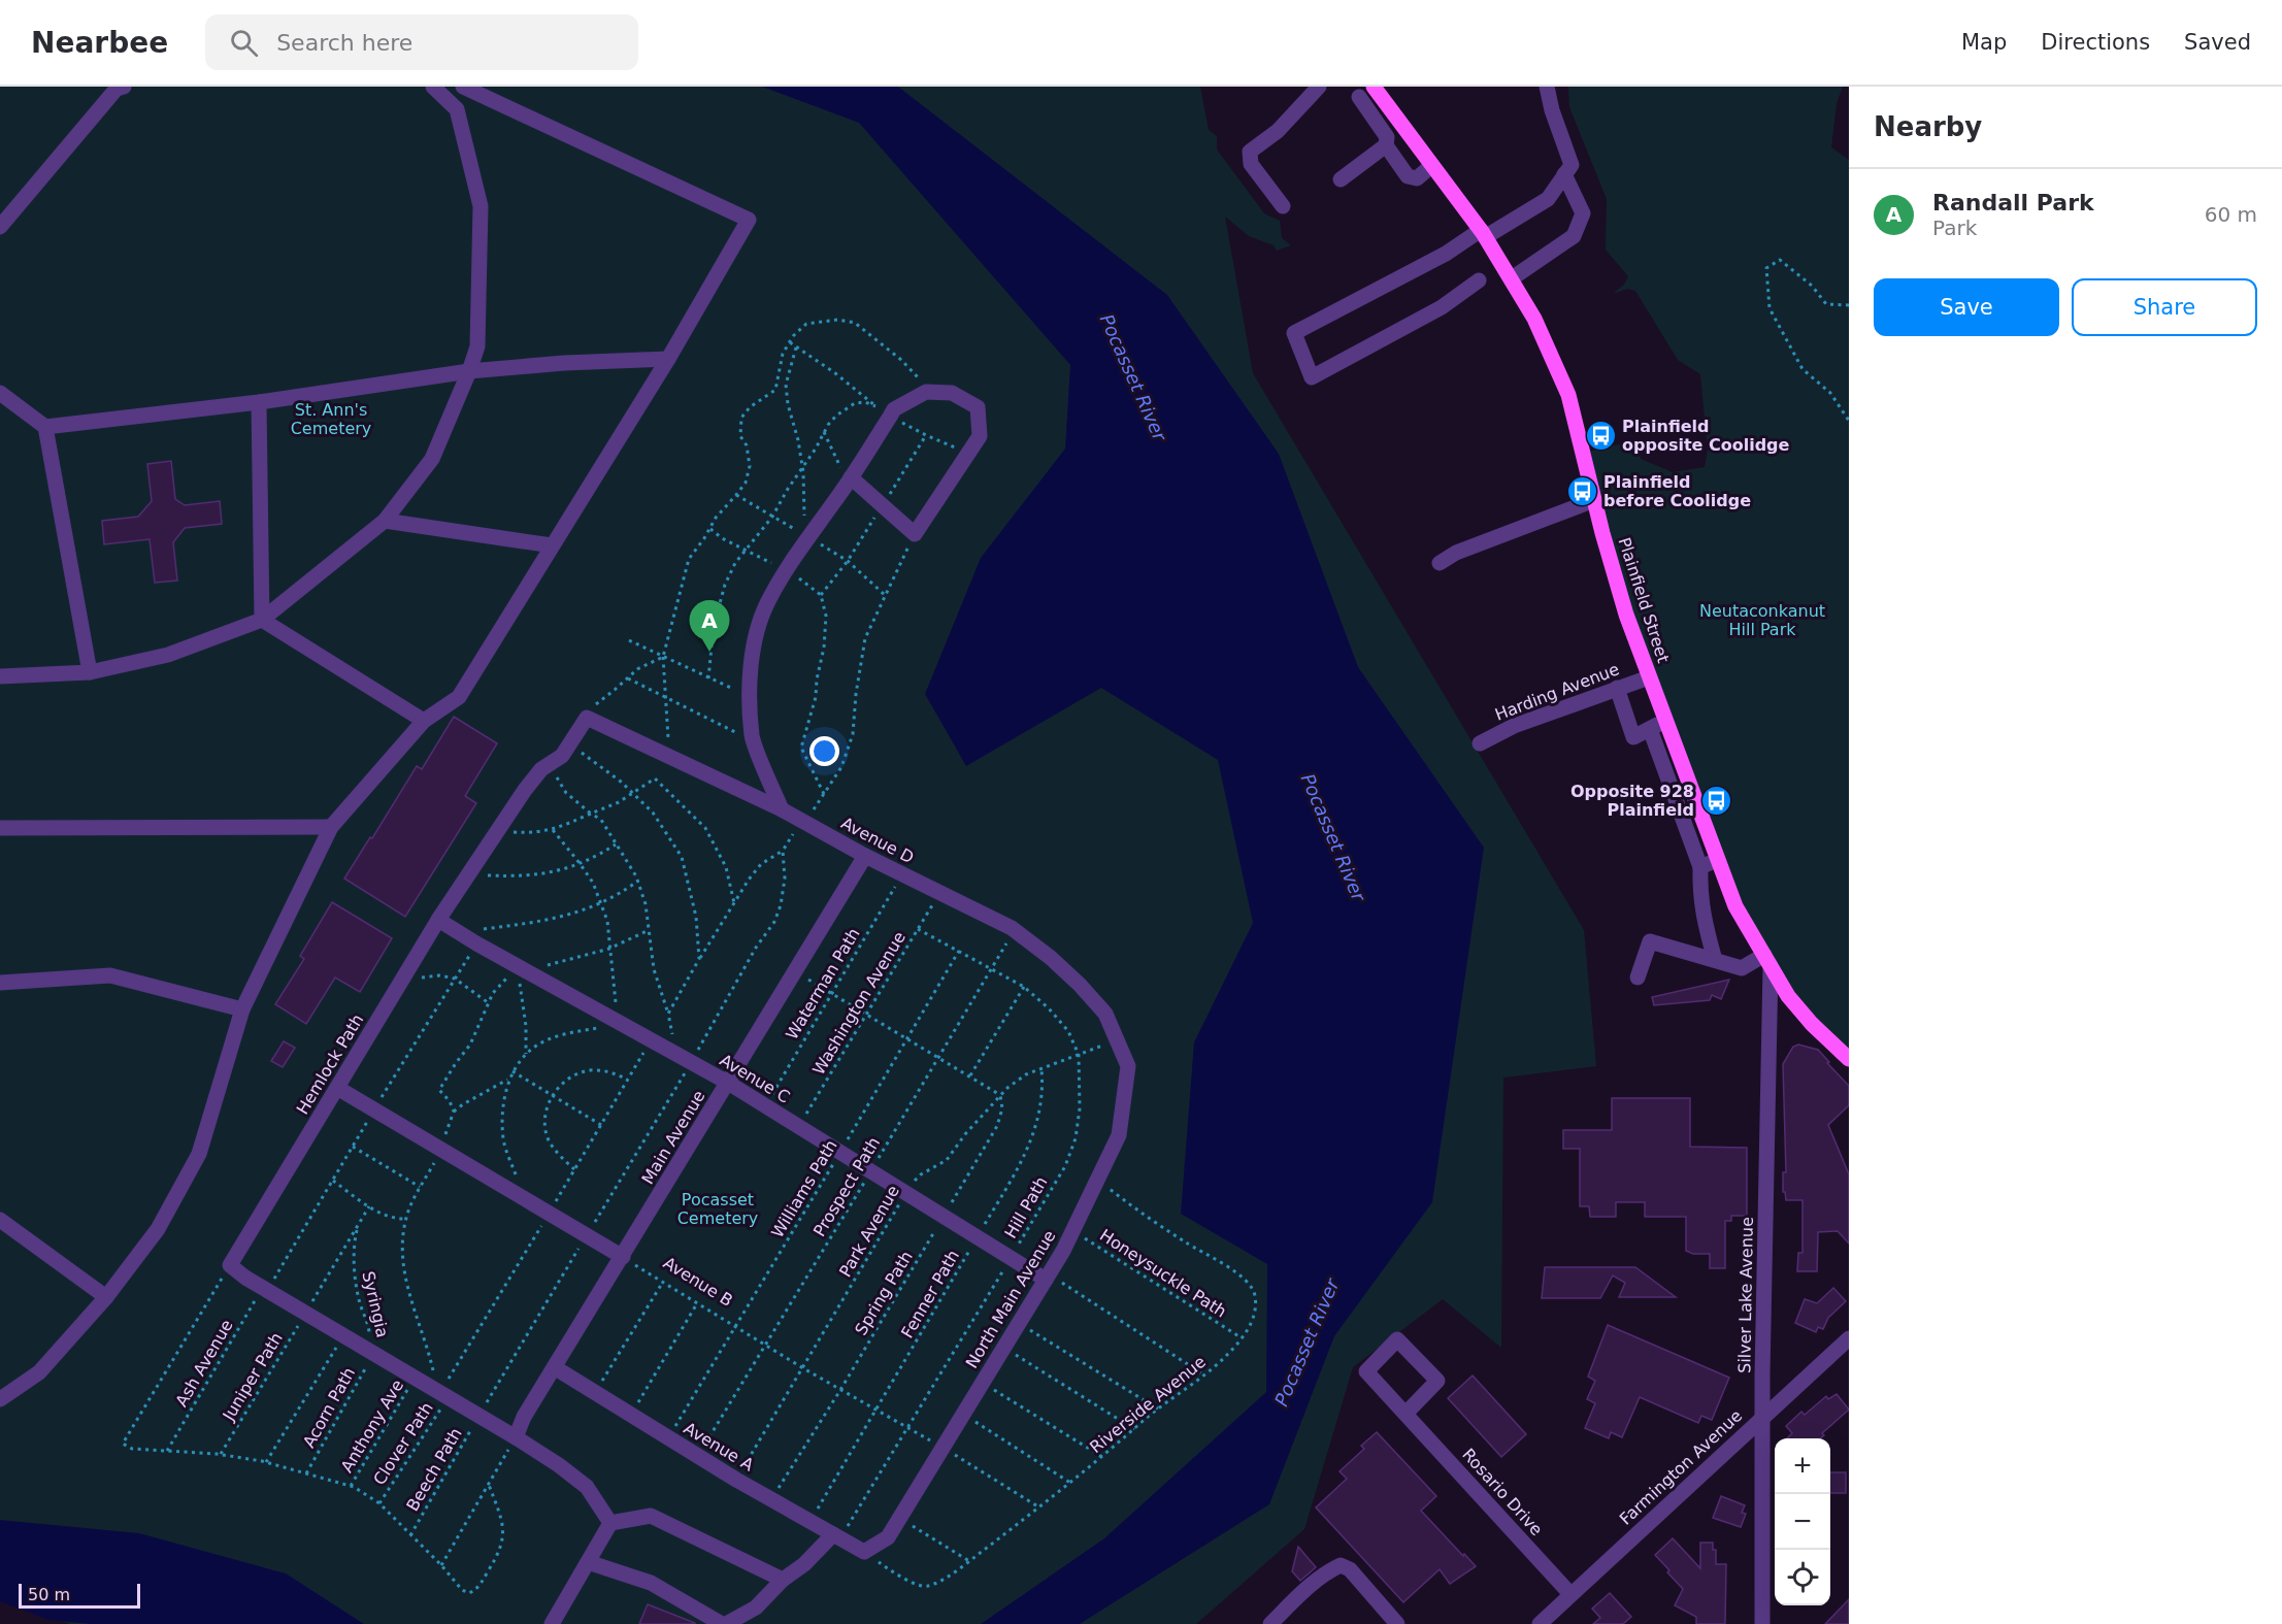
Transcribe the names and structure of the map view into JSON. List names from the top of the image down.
{
  "streets": {
    "main road": ["Plainfield Street"],
    "street": [
      "Harding Avenue",
      "Avenue D",
      "Hemlock Path",
      "Avenue C",
      "Main Avenue",
      "Silver Lake Avenue",
      "North Main Avenue",
      "Avenue A",
      "Farmington Avenue",
      "Rosario Drive"
    ],
    "path": [
      "Waterman Path",
      "Washington Avenue",
      "Prospect Path",
      "Williams Path",
      "Hill Path",
      "Park Avenue",
      "Honeysuckle Path",
      "Avenue B",
      "Spring Path",
      "Fenner Path",
      "Syringia",
      "Ash Avenue",
      "Juniper Path",
      "Riverside Avenue",
      "Acorn Path",
      "Anthony Ave",
      "Clover Path",
      "Beech Path"
    ]
  },
  "crossings": [
    ["Plainfield Street", "Harding Avenue"],
    ["Plainfield Street", "Silver Lake Avenue"],
    ["Avenue D", "Waterman Path"],
    ["Avenue D", "Washington Avenue"],
    ["Avenue D", "Hemlock Path"],
    ["Avenue D", "Main Avenue"],
    ["Avenue D", "Prospect Path"],
    ["Avenue D", "Park Avenue"],
    ["Avenue D", "North Main Avenue"],
    ["Waterman Path", "Avenue C"],
    ["Washington Avenue", "Avenue C"],
    ["Washington Avenue", "Hill Path"],
    ["Hemlock Path", "Avenue C"],
    ["Avenue C", "Main Avenue"],
    ["Avenue C", "Prospect Path"],
    ["Avenue C", "Williams Path"],
    ["Avenue C", "Hill Path"],
    ["Avenue C", "Park Avenue"],
    ["Avenue C", "Spring Path"],
    ["Avenue C", "Fenner Path"],
    ["Avenue C", "North Main Avenue"],
    ["Avenue C", "Beech Path"],
    ["Main Avenue", "Avenue B"],
    ["Main Avenue", "Avenue A"],
    ["Prospect Path", "Hill Path"],
    ["Prospect Path", "Avenue B"],
    ["Prospect Path", "Avenue A"],
    ["Williams Path", "Hill Path"],
    ["Williams Path", "Avenue B"],
    ["Williams Path", "Avenue A"],
    ["Hill Path", "Park Avenue"],
    ["Hill Path", "Avenue B"],
    ["Hill Path", "Avenue A"],
    ["Park Avenue", "Avenue B"],
    ["Park Avenue", "Spring Path"],
    ["Park Avenue", "Fenner Path"],
    ["Park Avenue", "North Main Avenue"],
    ["Park Avenue", "Avenue A"],
    ["Honeysuckle Path", "North Main Avenue"],
    ["Honeysuckle Path", "Riverside Avenue"],
    ["Avenue B", "Spring Path"],
    ["Avenue B", "Fenner Path"],
    ["Avenue B", "North Main Avenue"],
    ["Avenue B", "Riverside Avenue"],
    ["Spring Path", "Avenue A"],
    ["Fenner Path", "Avenue A"],
    ["Silver Lake Avenue", "Farmington Avenue"],
    ["North Main Avenue", "Riverside Avenue"],
    ["North Main Avenue", "Avenue A"],
    ["Syringia", "Juniper Path"],
    ["Syringia", "Acorn Path"],
    ["Riverside Avenue", "Avenue A"],
    ["Farmington Avenue", "Rosario Drive"]
  ],
  "water": ["Pocasset River"],
  "parks": ["St. Ann's Cemetery", "Neutaconkanut Hill Park", "Pocasset Cemetery"],
  "places": {
    "bus stop": ["Plainfield opposite Coolidge", "Plainfield before Coolidge", "Opposite 928 Plainfield"]
  },
  "scale_bar": "50 m",
  "page": {
    "header": "Nearbee",
    "search": "Search here",
    "nav": ["Map", "Directions", "Saved"],
    "heading": "Nearby",
    "list": [
      {
        "mark": "A",
        "name": "Randall Park",
        "note": "Park",
        "value": "60 m"
      }
    ],
    "buttons": ["Save", "Share"],
    "pins": "A",
    "map_buttons": ["+", "−"],
    "scale": "50 m"
  }
}
